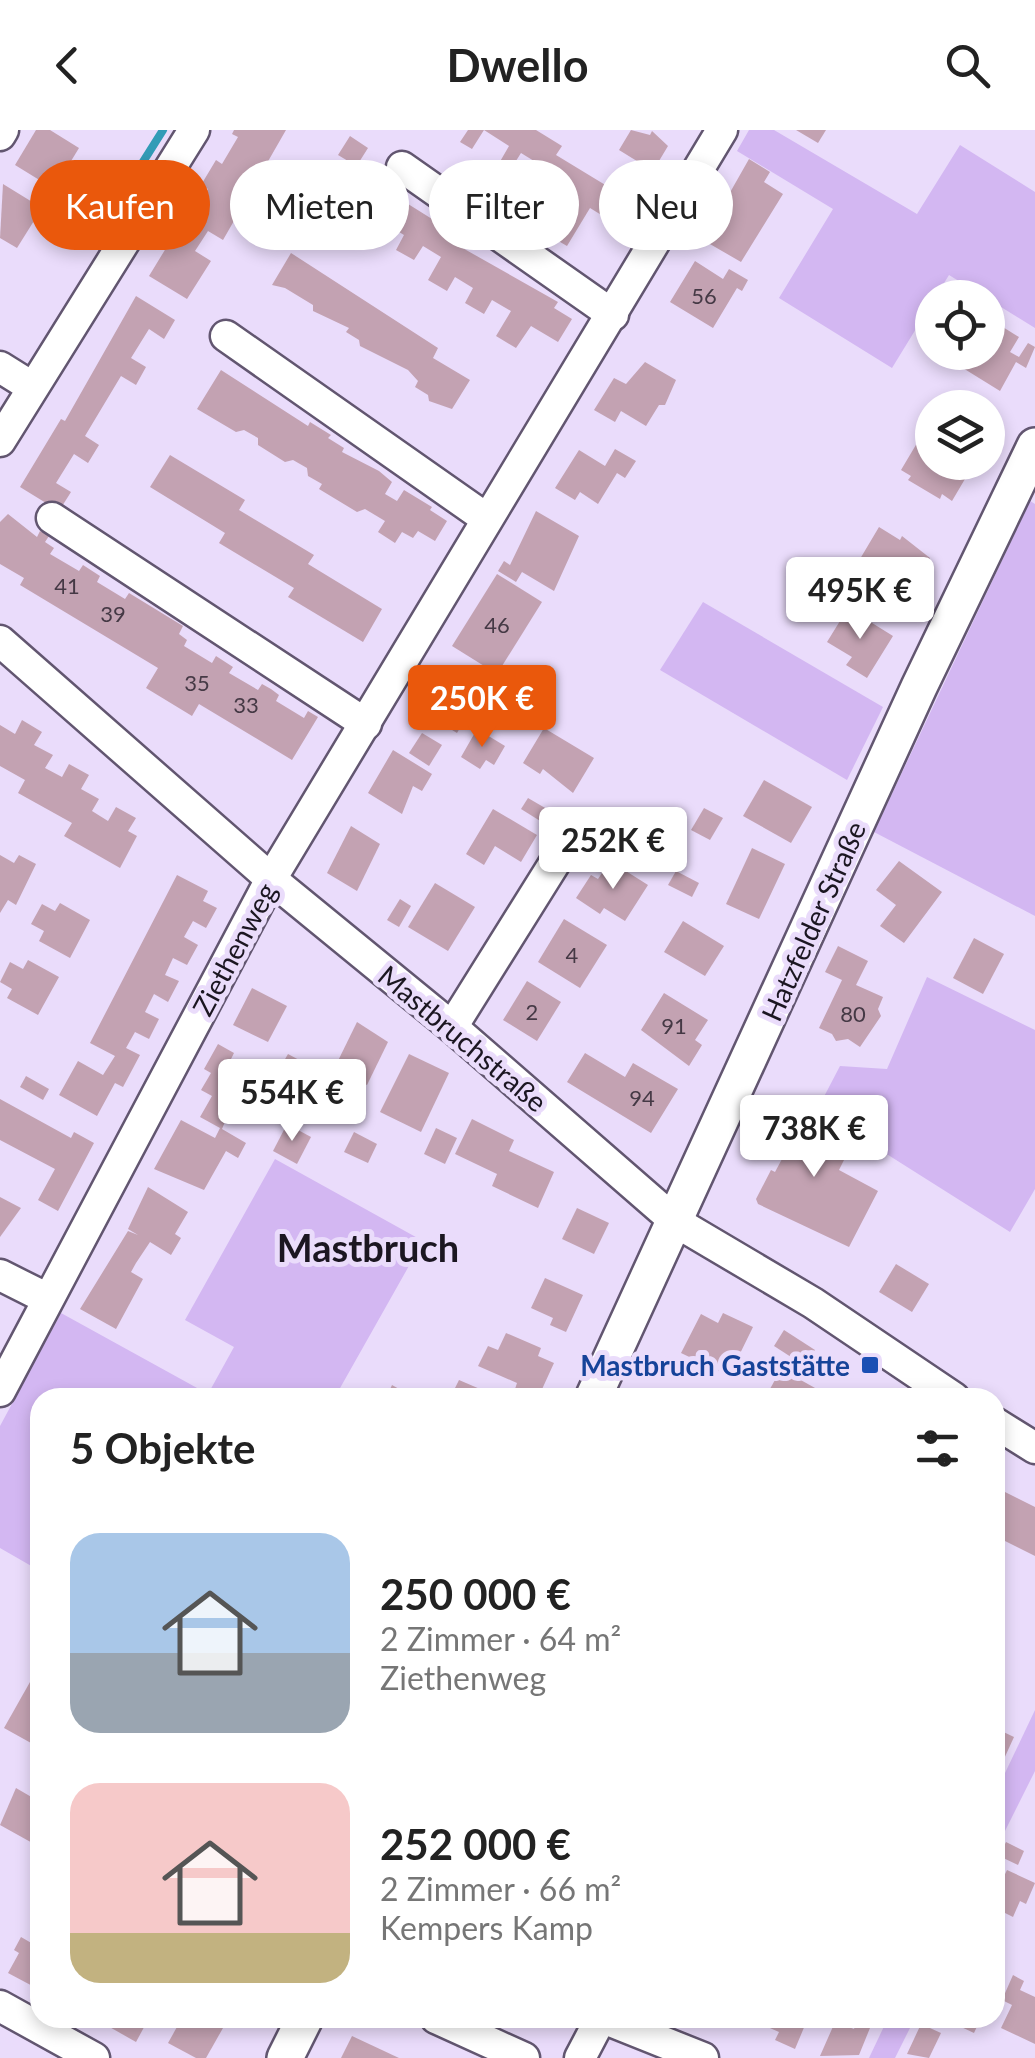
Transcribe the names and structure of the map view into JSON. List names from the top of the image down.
{
  "streets": {
    "street": ["Hatzfelder Straße", "Ziethenweg", "Mastbruchstraße"]
  },
  "crossings": [
    ["Hatzfelder Straße", "Mastbruchstraße"],
    ["Ziethenweg", "Mastbruchstraße"]
  ],
  "districts": ["Mastbruch"],
  "places": {
    "transit": ["Mastbruch Gaststätte"]
  },
  "house_numbers": [
    "56",
    "41",
    "39",
    "46",
    "35",
    "33",
    "4",
    "2",
    "80",
    "91",
    "94"
  ],
  "page": {
    "header": "Dwello",
    "chip": [
      "Kaufen",
      "Mieten",
      "Filter",
      "Neu"
    ],
    "price": [
      "495K €",
      "250K €",
      "252K €",
      "554K €",
      "738K €"
    ],
    "heading": "5 Objekte",
    "list": [
      {
        "name": "250 000 €",
        "note": "2 Zimmer · 64 m² · Ziethenweg"
      },
      {
        "name": "252 000 €",
        "note": "2 Zimmer · 66 m² · Kempers Kamp"
      }
    ]
  }
}
